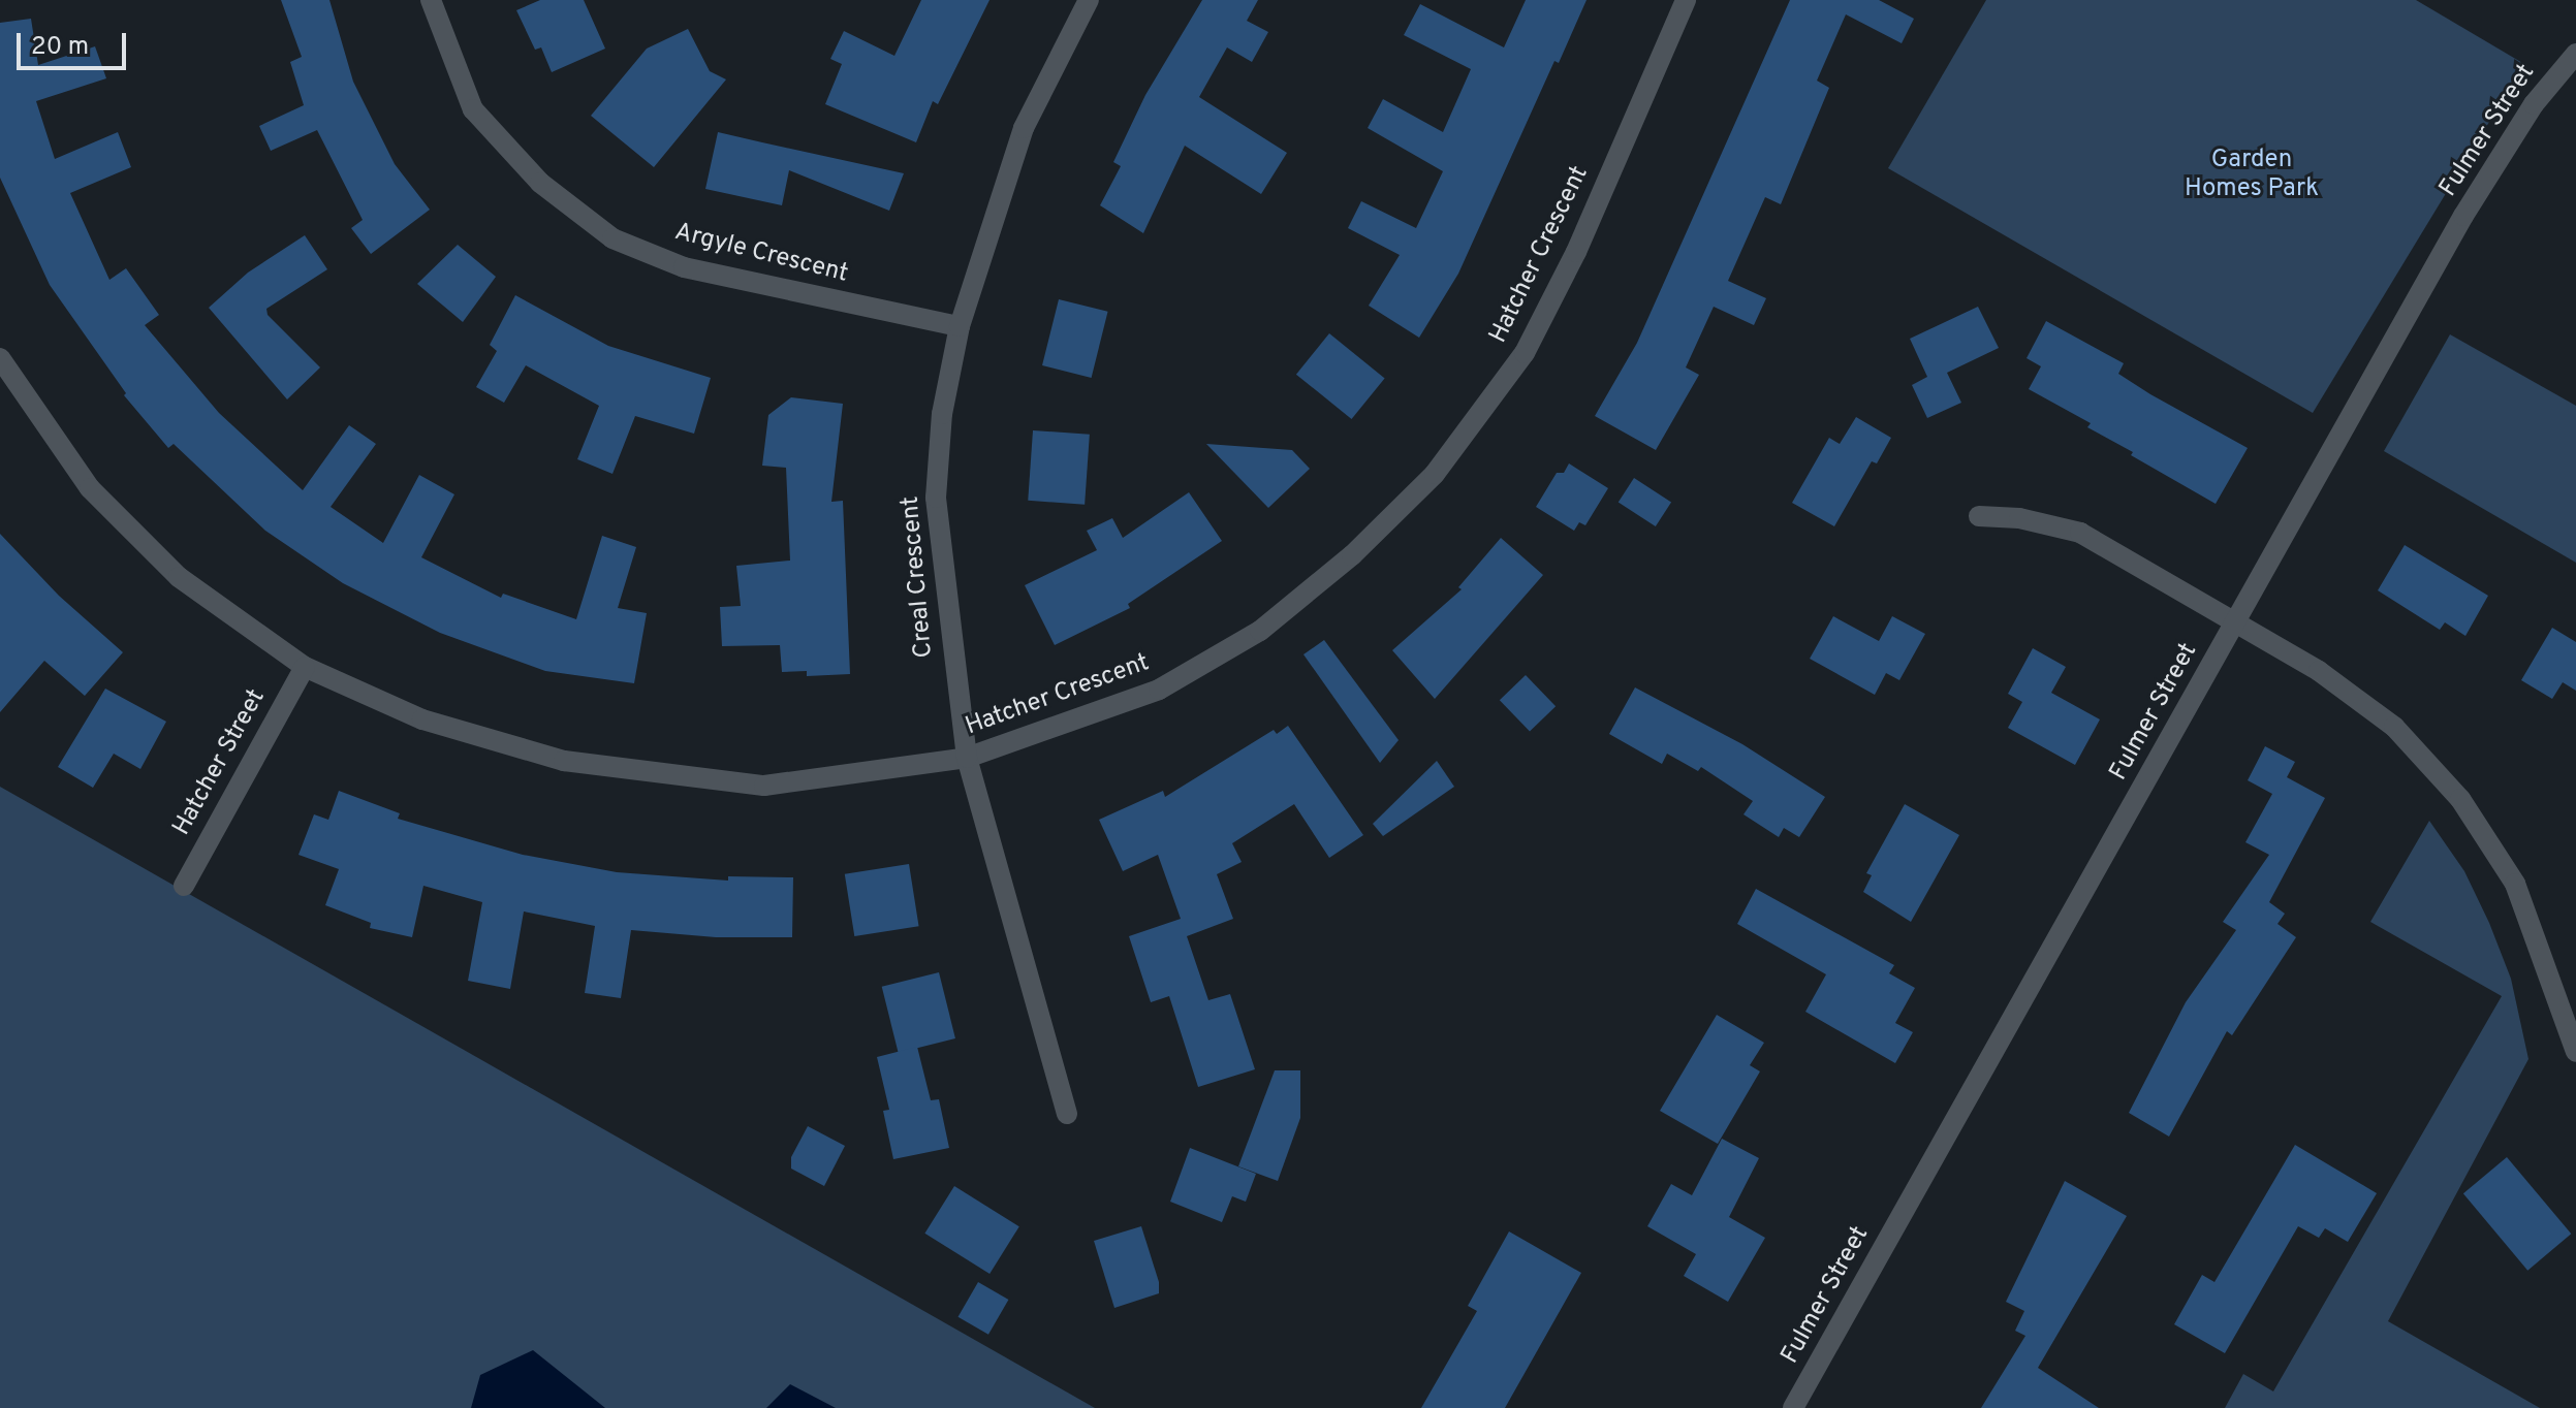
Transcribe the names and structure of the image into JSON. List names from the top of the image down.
{
  "streets": {
    "street": [
      "Fulmer Street",
      "Argyle Crescent",
      "Hatcher Crescent",
      "Creal Crescent",
      "Hatcher Street"
    ]
  },
  "crossings": [
    ["Argyle Crescent", "Creal Crescent"],
    ["Hatcher Crescent", "Creal Crescent"],
    ["Hatcher Crescent", "Hatcher Street"]
  ],
  "parks": ["Garden Homes Park"],
  "scale_bar": "20 m"
}
